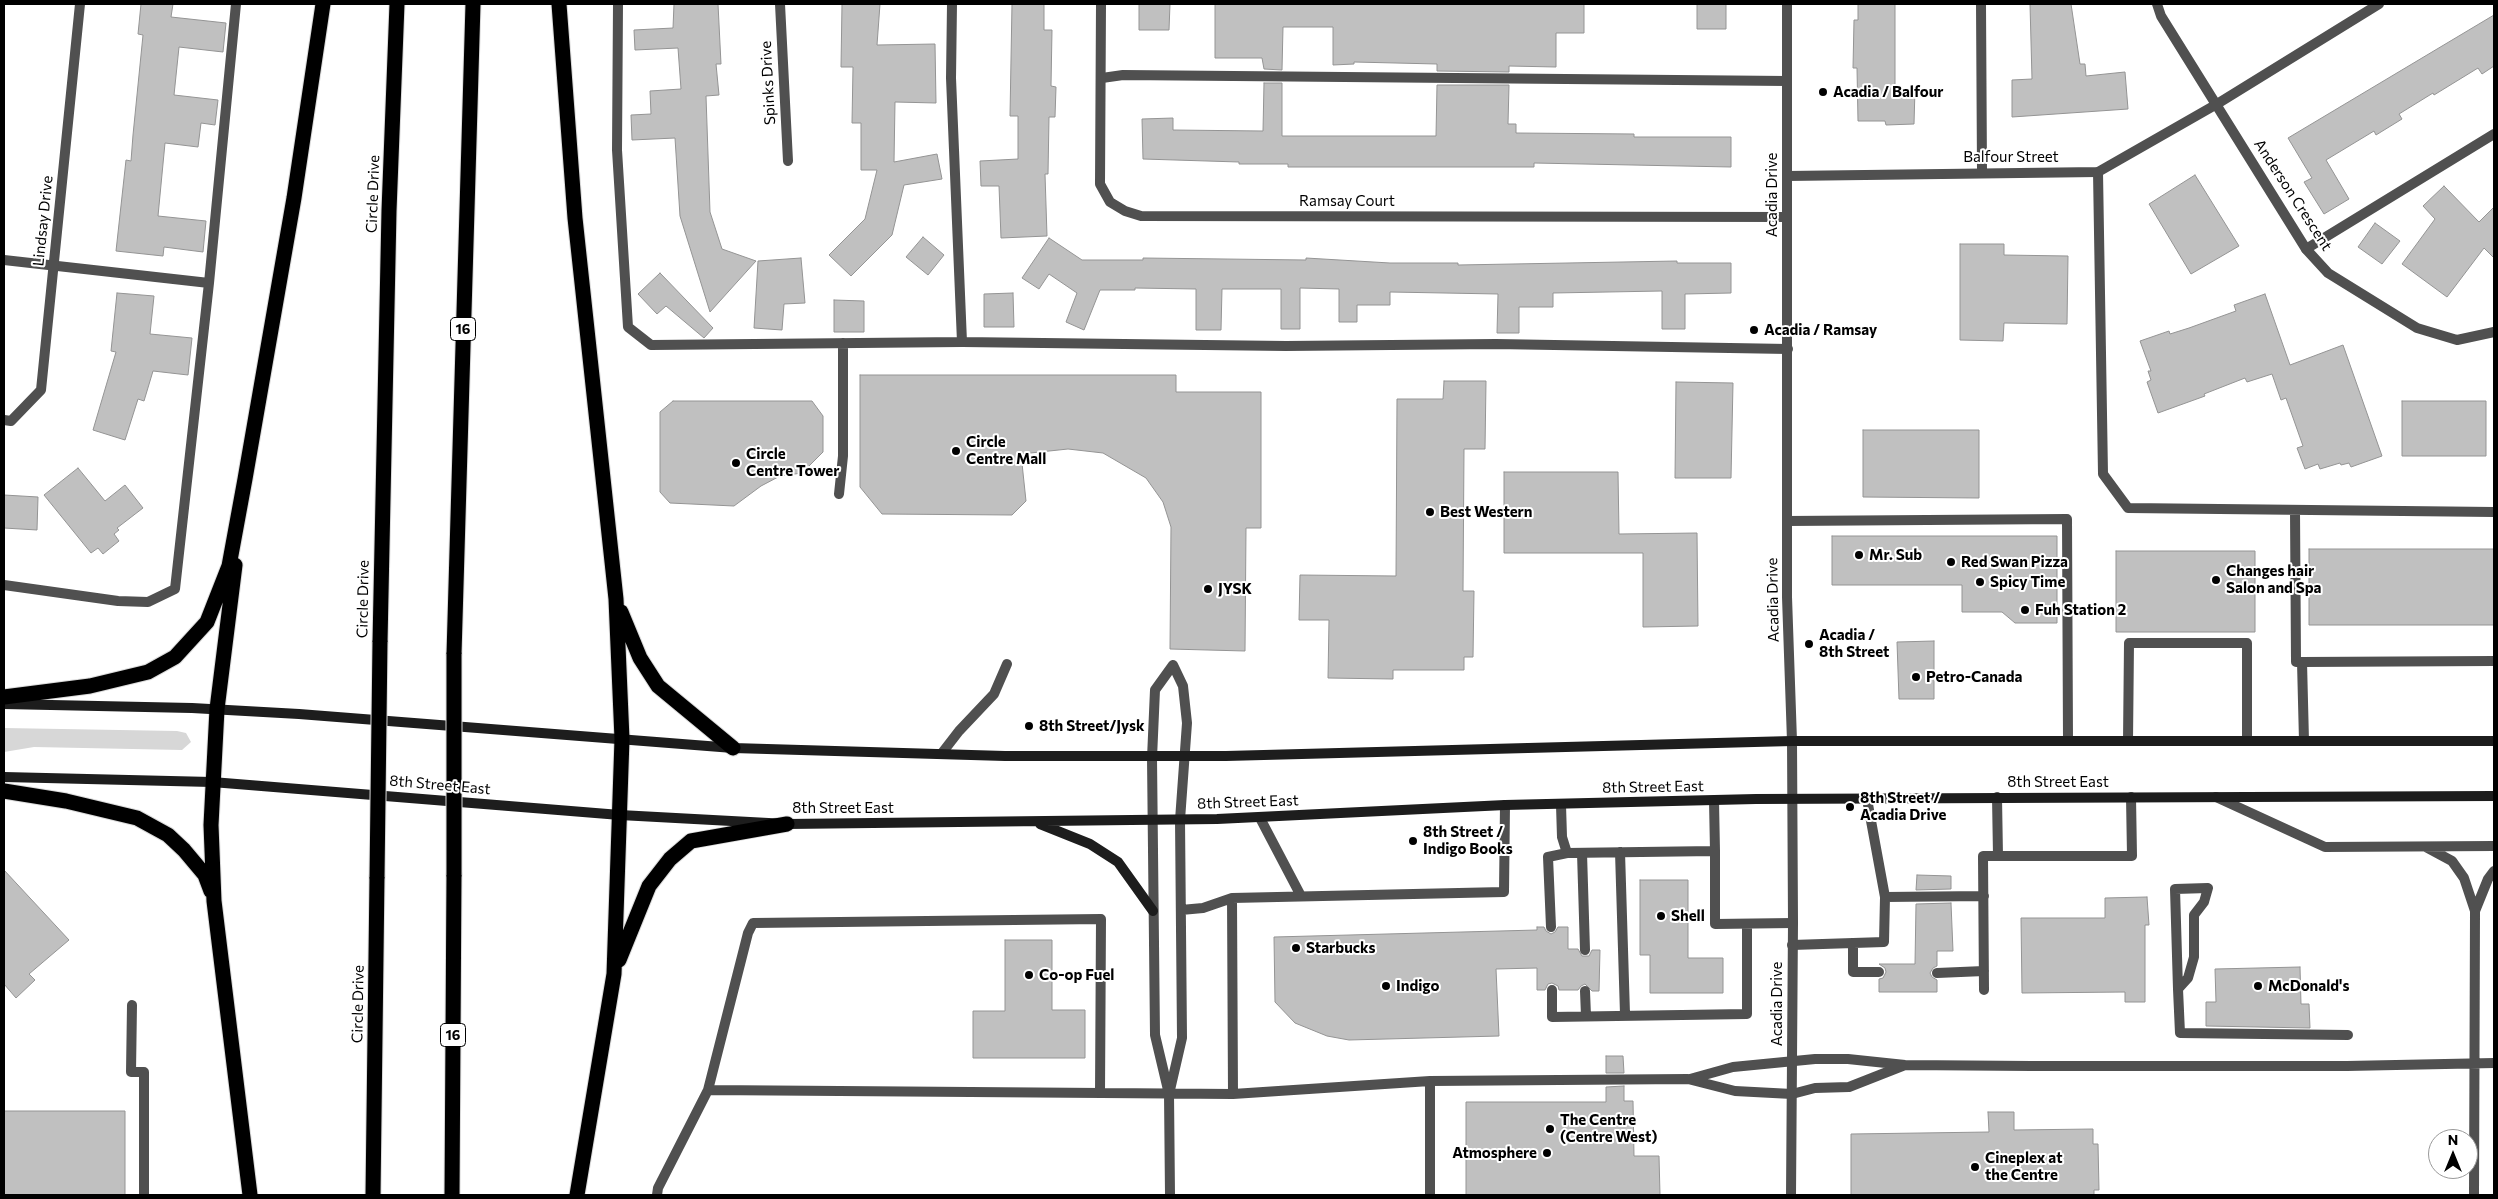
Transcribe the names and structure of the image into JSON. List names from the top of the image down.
{
  "streets": {
    "highway": ["Circle Drive", "16"],
    "main road": ["8th Street East"],
    "street": [
      "Spinks Drive",
      "Balfour Street",
      "Acadia Drive",
      "Anderson Crescent",
      "Ramsay Court",
      "Lindsay Drive"
    ]
  },
  "crossings": [
    ["Balfour Street", "Acadia Drive"],
    ["Balfour Street", "Anderson Crescent"],
    ["Acadia Drive", "Ramsay Court"],
    ["Acadia Drive", "8th Street East"]
  ],
  "places": [
    "Acadia / Balfour",
    "Acadia / Ramsay",
    "Circle Centre Mall",
    "Circle Centre Tower",
    "Best Western",
    "Mr. Sub",
    "Red Swan Pizza",
    "Changes hair Salon and Spa",
    "Spicy Time",
    "JYSK",
    "Fuh Station 2",
    "Acadia / 8th Street",
    "Petro-Canada",
    "8th Street/Jysk",
    "8th Street / Acadia Drive",
    "8th Street / Indigo Books",
    "Shell",
    "Starbucks",
    "Co-op Fuel",
    "Indigo",
    "McDonald's",
    "The Centre (Centre West)",
    "Atmosphere",
    "Cineplex at the Centre"
  ],
  "north": "top"
}
